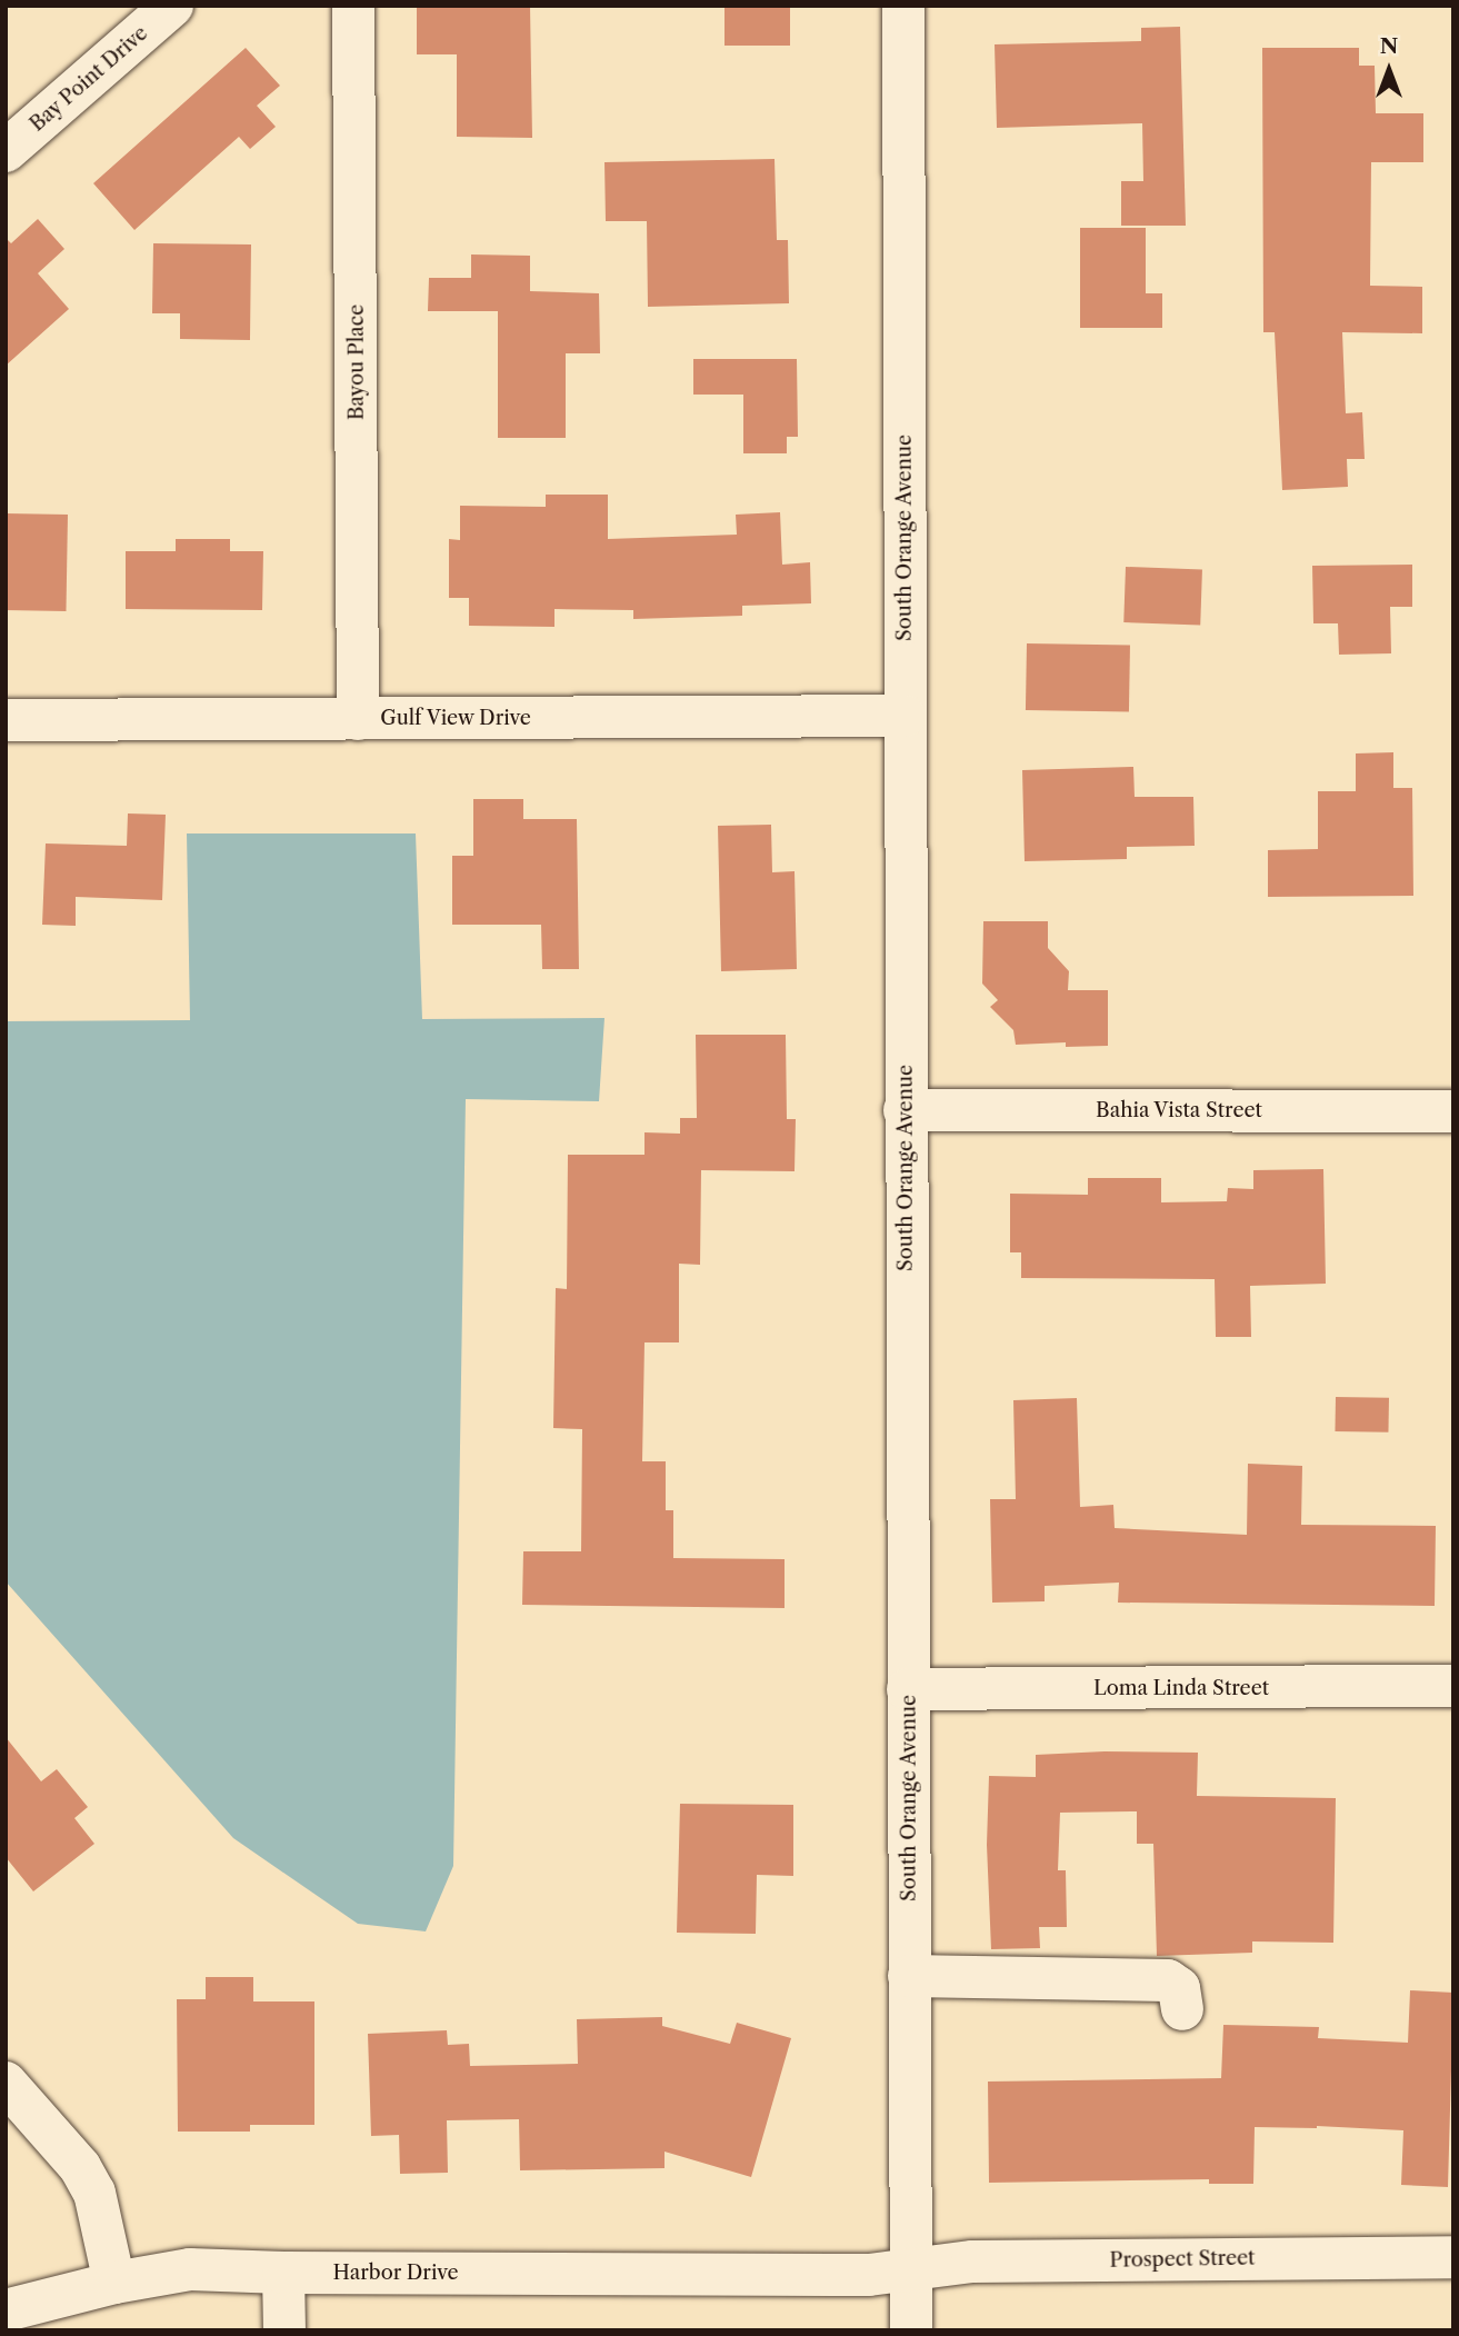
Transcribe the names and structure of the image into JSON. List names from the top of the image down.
{
  "streets": {
    "street": [
      "Bay Point Drive",
      "Bayou Place",
      "South Orange Avenue",
      "Gulf View Drive",
      "Bahia Vista Street",
      "Loma Linda Street",
      "Prospect Street",
      "Harbor Drive"
    ]
  },
  "crossings": [
    ["Bayou Place", "Gulf View Drive"],
    ["South Orange Avenue", "Gulf View Drive"],
    ["South Orange Avenue", "Bahia Vista Street"],
    ["South Orange Avenue", "Loma Linda Street"],
    ["South Orange Avenue", "Prospect Street"],
    ["South Orange Avenue", "Harbor Drive"],
    ["Prospect Street", "Harbor Drive"]
  ],
  "north": "top"
}
